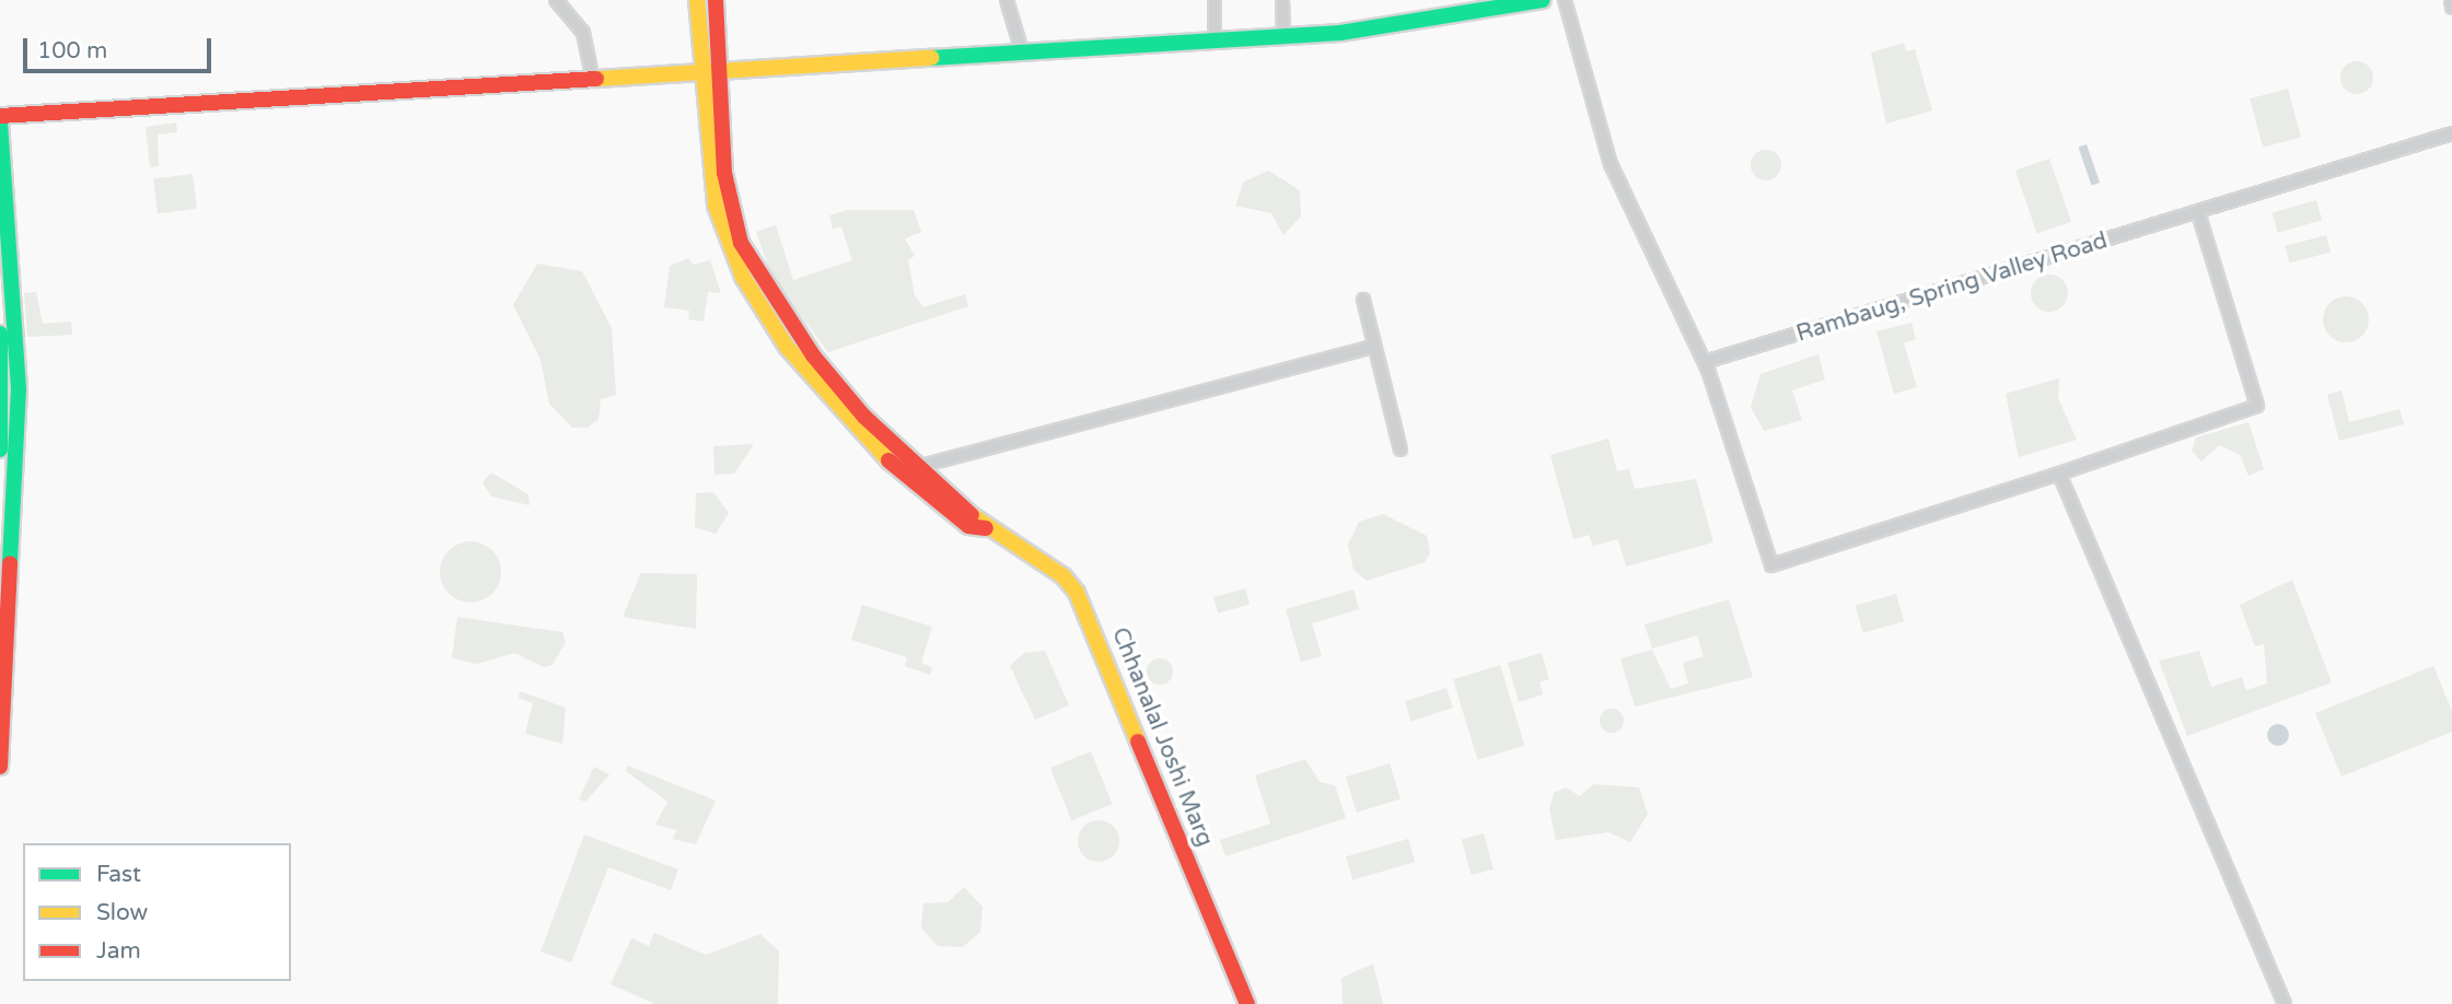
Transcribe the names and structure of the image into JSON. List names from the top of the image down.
{
  "streets": {
    "street": ["Rambaug, Spring Valley Road", "Chhanalal Joshi Marg"]
  },
  "legend": ["Fast", "Slow", "Jam"],
  "scale_bar": "100 m"
}
